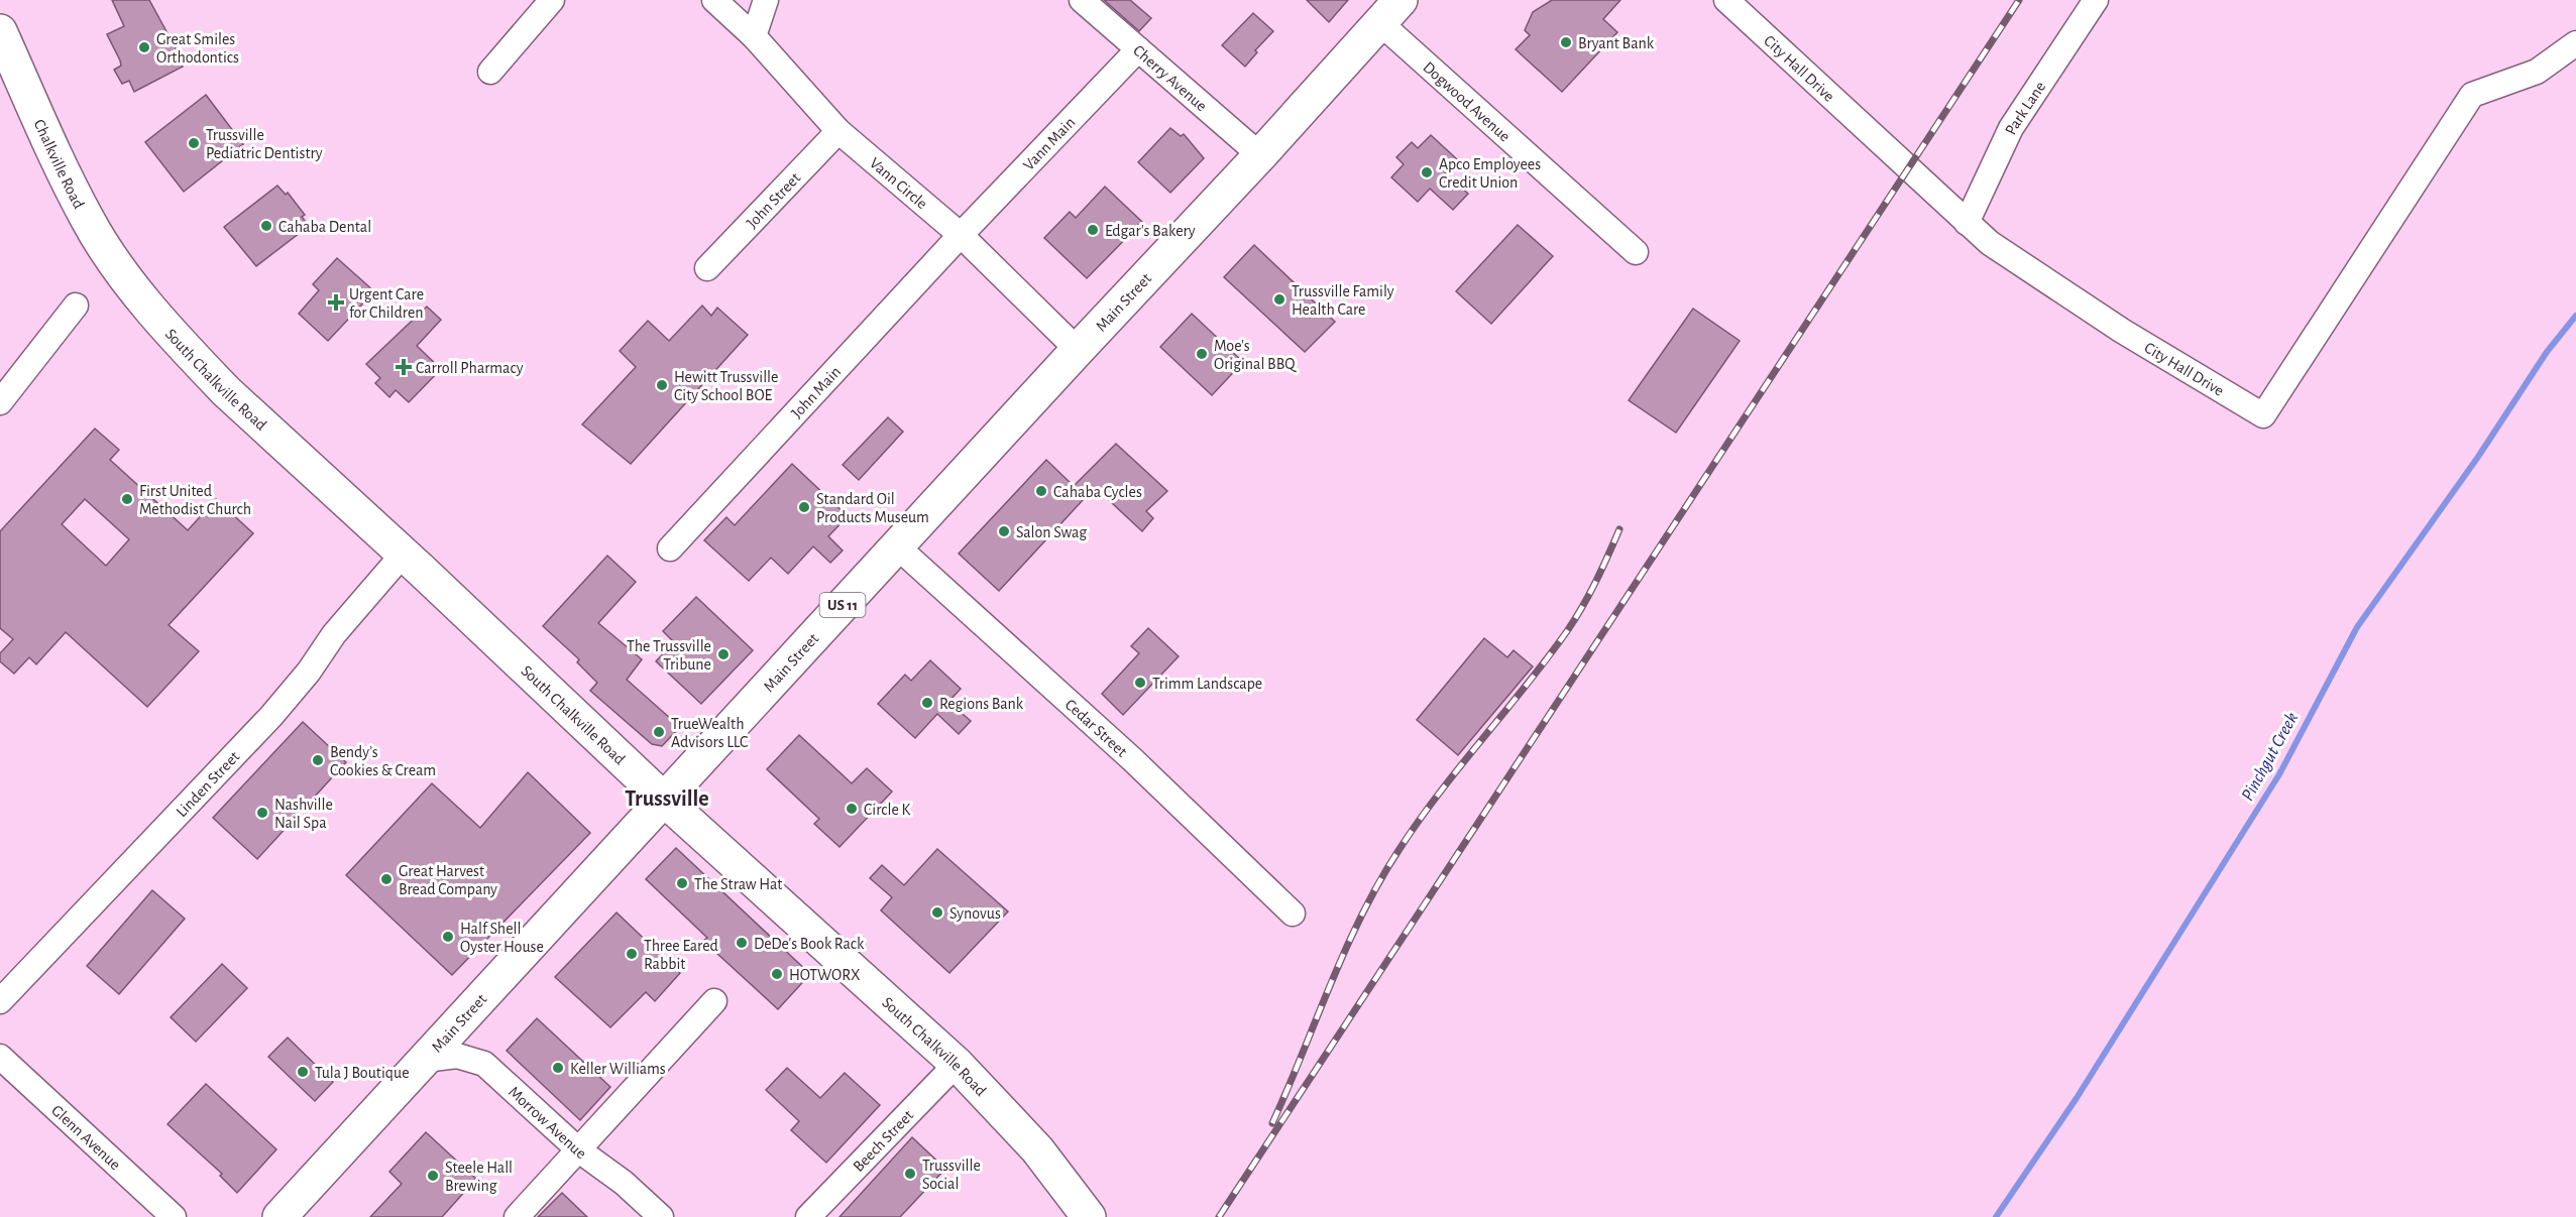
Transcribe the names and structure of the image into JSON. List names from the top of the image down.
{
  "streets": {
    "main road": [
      "Chalkville Road",
      "Main Street",
      "South Chalkville Road",
      "US 11"
    ],
    "street": [
      "City Hall Drive",
      "Cherry Avenue",
      "Dogwood Avenue",
      "Park Lane",
      "Vann Main",
      "Vann Circle",
      "John Street",
      "John Main",
      "Cedar Street",
      "Linden Street",
      "Morrow Avenue",
      "Glenn Avenue",
      "Beech Street"
    ]
  },
  "crossings": [
    ["City Hall Drive", "Park Lane"],
    ["Cherry Avenue", "Vann Main"],
    ["Cherry Avenue", "Main Street"],
    ["Dogwood Avenue", "Main Street"],
    ["Vann Main", "Vann Circle"],
    ["Vann Main", "John Main"],
    ["Chalkville Road", "South Chalkville Road"],
    ["Vann Circle", "John Street"],
    ["Vann Circle", "Main Street"],
    ["Vann Circle", "John Main"],
    ["Main Street", "South Chalkville Road"],
    ["Main Street", "Cedar Street"],
    ["Main Street", "Morrow Avenue"],
    ["South Chalkville Road", "Linden Street"],
    ["South Chalkville Road", "Beech Street"]
  ],
  "districts": ["Trussville"],
  "water": ["Pinchgut Creek"],
  "places": {
    "other": [
      "Bryant Bank",
      "Great Smiles Orthodontics",
      "Trussville Pediatric Dentistry",
      "Apco Employees Credit Union",
      "Cahaba Dental",
      "Edgar's Bakery",
      "Trussville Family Health Care",
      "Moe's Original BBQ",
      "Hewitt Trussville City School BOE",
      "Cahaba Cycles",
      "First United Methodist Church",
      "Standard Oil Products Museum",
      "Salon Swag",
      "The Trussville Tribune",
      "Trimm Landscape",
      "Regions Bank",
      "TrueWealth Advisors LLC",
      "Bendy’s Cookies & Cream",
      "Circle K",
      "Nashville Nail Spa",
      "Great Harvest Bread Company",
      "The Straw Hat",
      "Synovus",
      "Half Shell Oyster House",
      "DeDe's Book Rack",
      "Three Eared Rabbit",
      "HOTWORX",
      "Keller Williams",
      "Tula J Boutique",
      "Trussville Social",
      "Steele Hall Brewing"
    ],
    "health": ["Urgent Care for Children", "Carroll Pharmacy"]
  }
}
